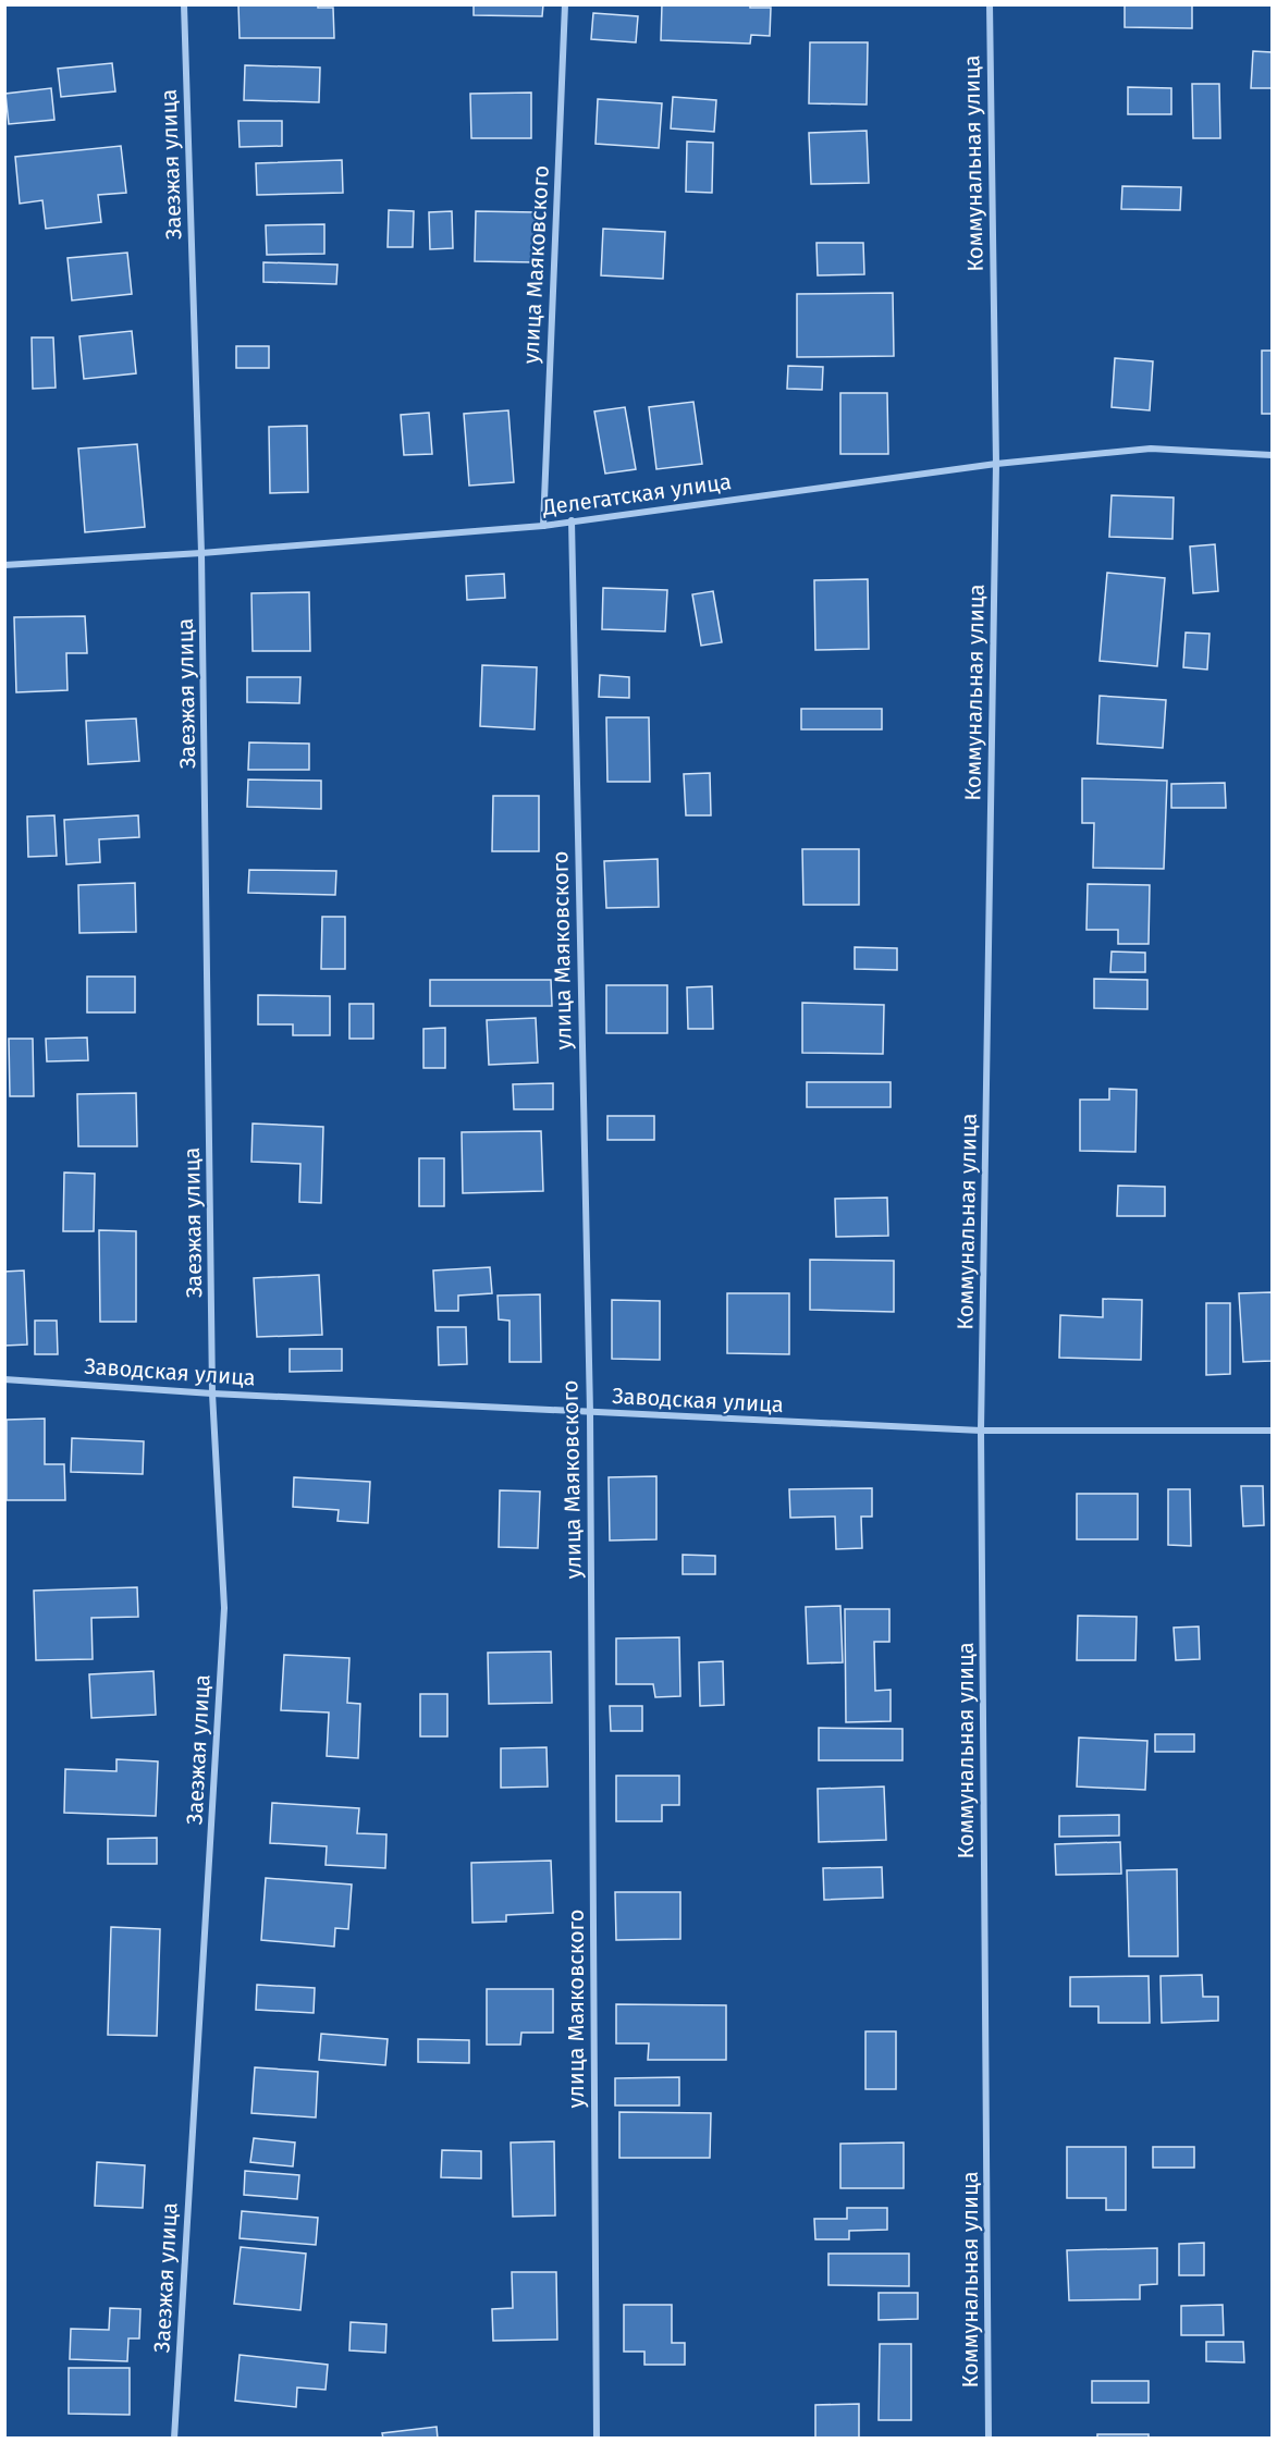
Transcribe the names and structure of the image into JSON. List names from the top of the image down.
{
  "streets": {
    "street": [
      "Коммунальная улица",
      "Заезжая улица",
      "улица Маяковского",
      "Делегатская улица",
      "Заводская улица"
    ]
  },
  "crossings": [
    ["Коммунальная улица", "Делегатская улица"],
    ["Коммунальная улица", "Заводская улица"],
    ["Заезжая улица", "Делегатская улица"],
    ["Заезжая улица", "Заводская улица"],
    ["улица Маяковского", "Делегатская улица"],
    ["улица Маяковского", "Заводская улица"]
  ]
}
